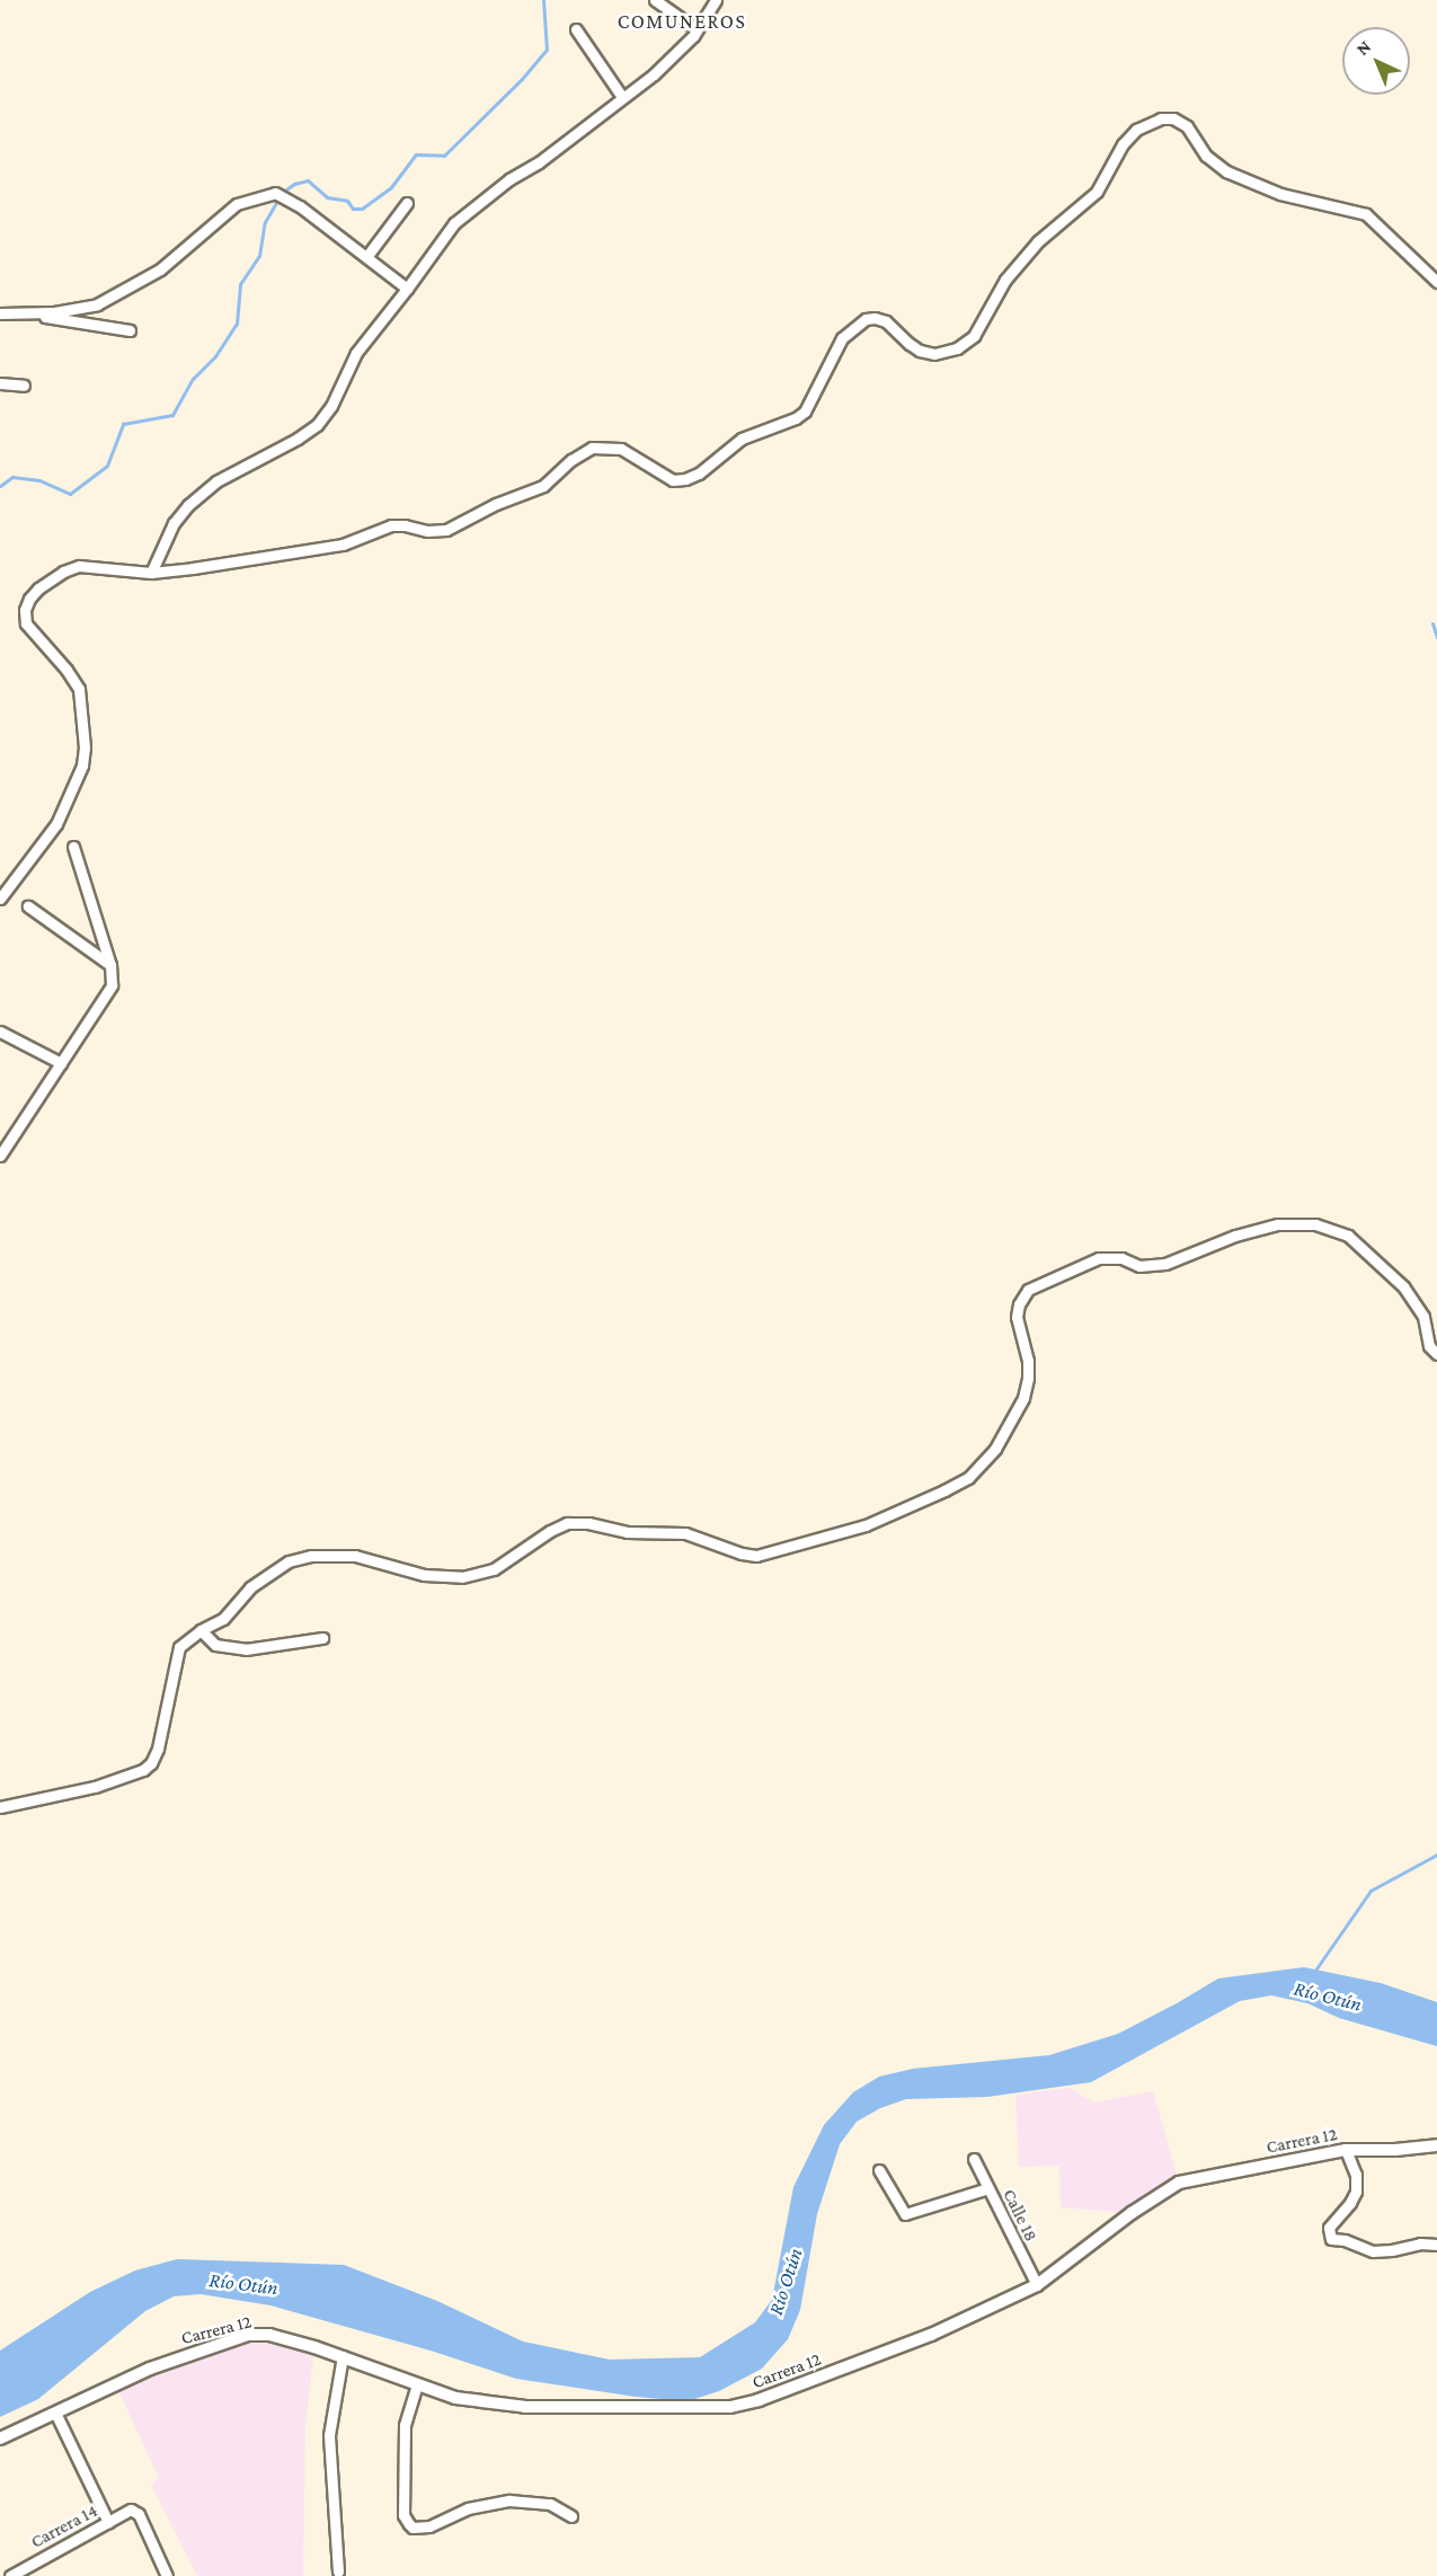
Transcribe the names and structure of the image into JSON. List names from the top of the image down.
{
  "streets": {
    "street": ["Carrera 12", "Calle 18", "Carrera 14"]
  },
  "crossings": [
    ["Carrera 12", "Calle 18"]
  ],
  "districts": ["COMUNEROS"],
  "water": ["Río Otún"],
  "north": "top left"
}
